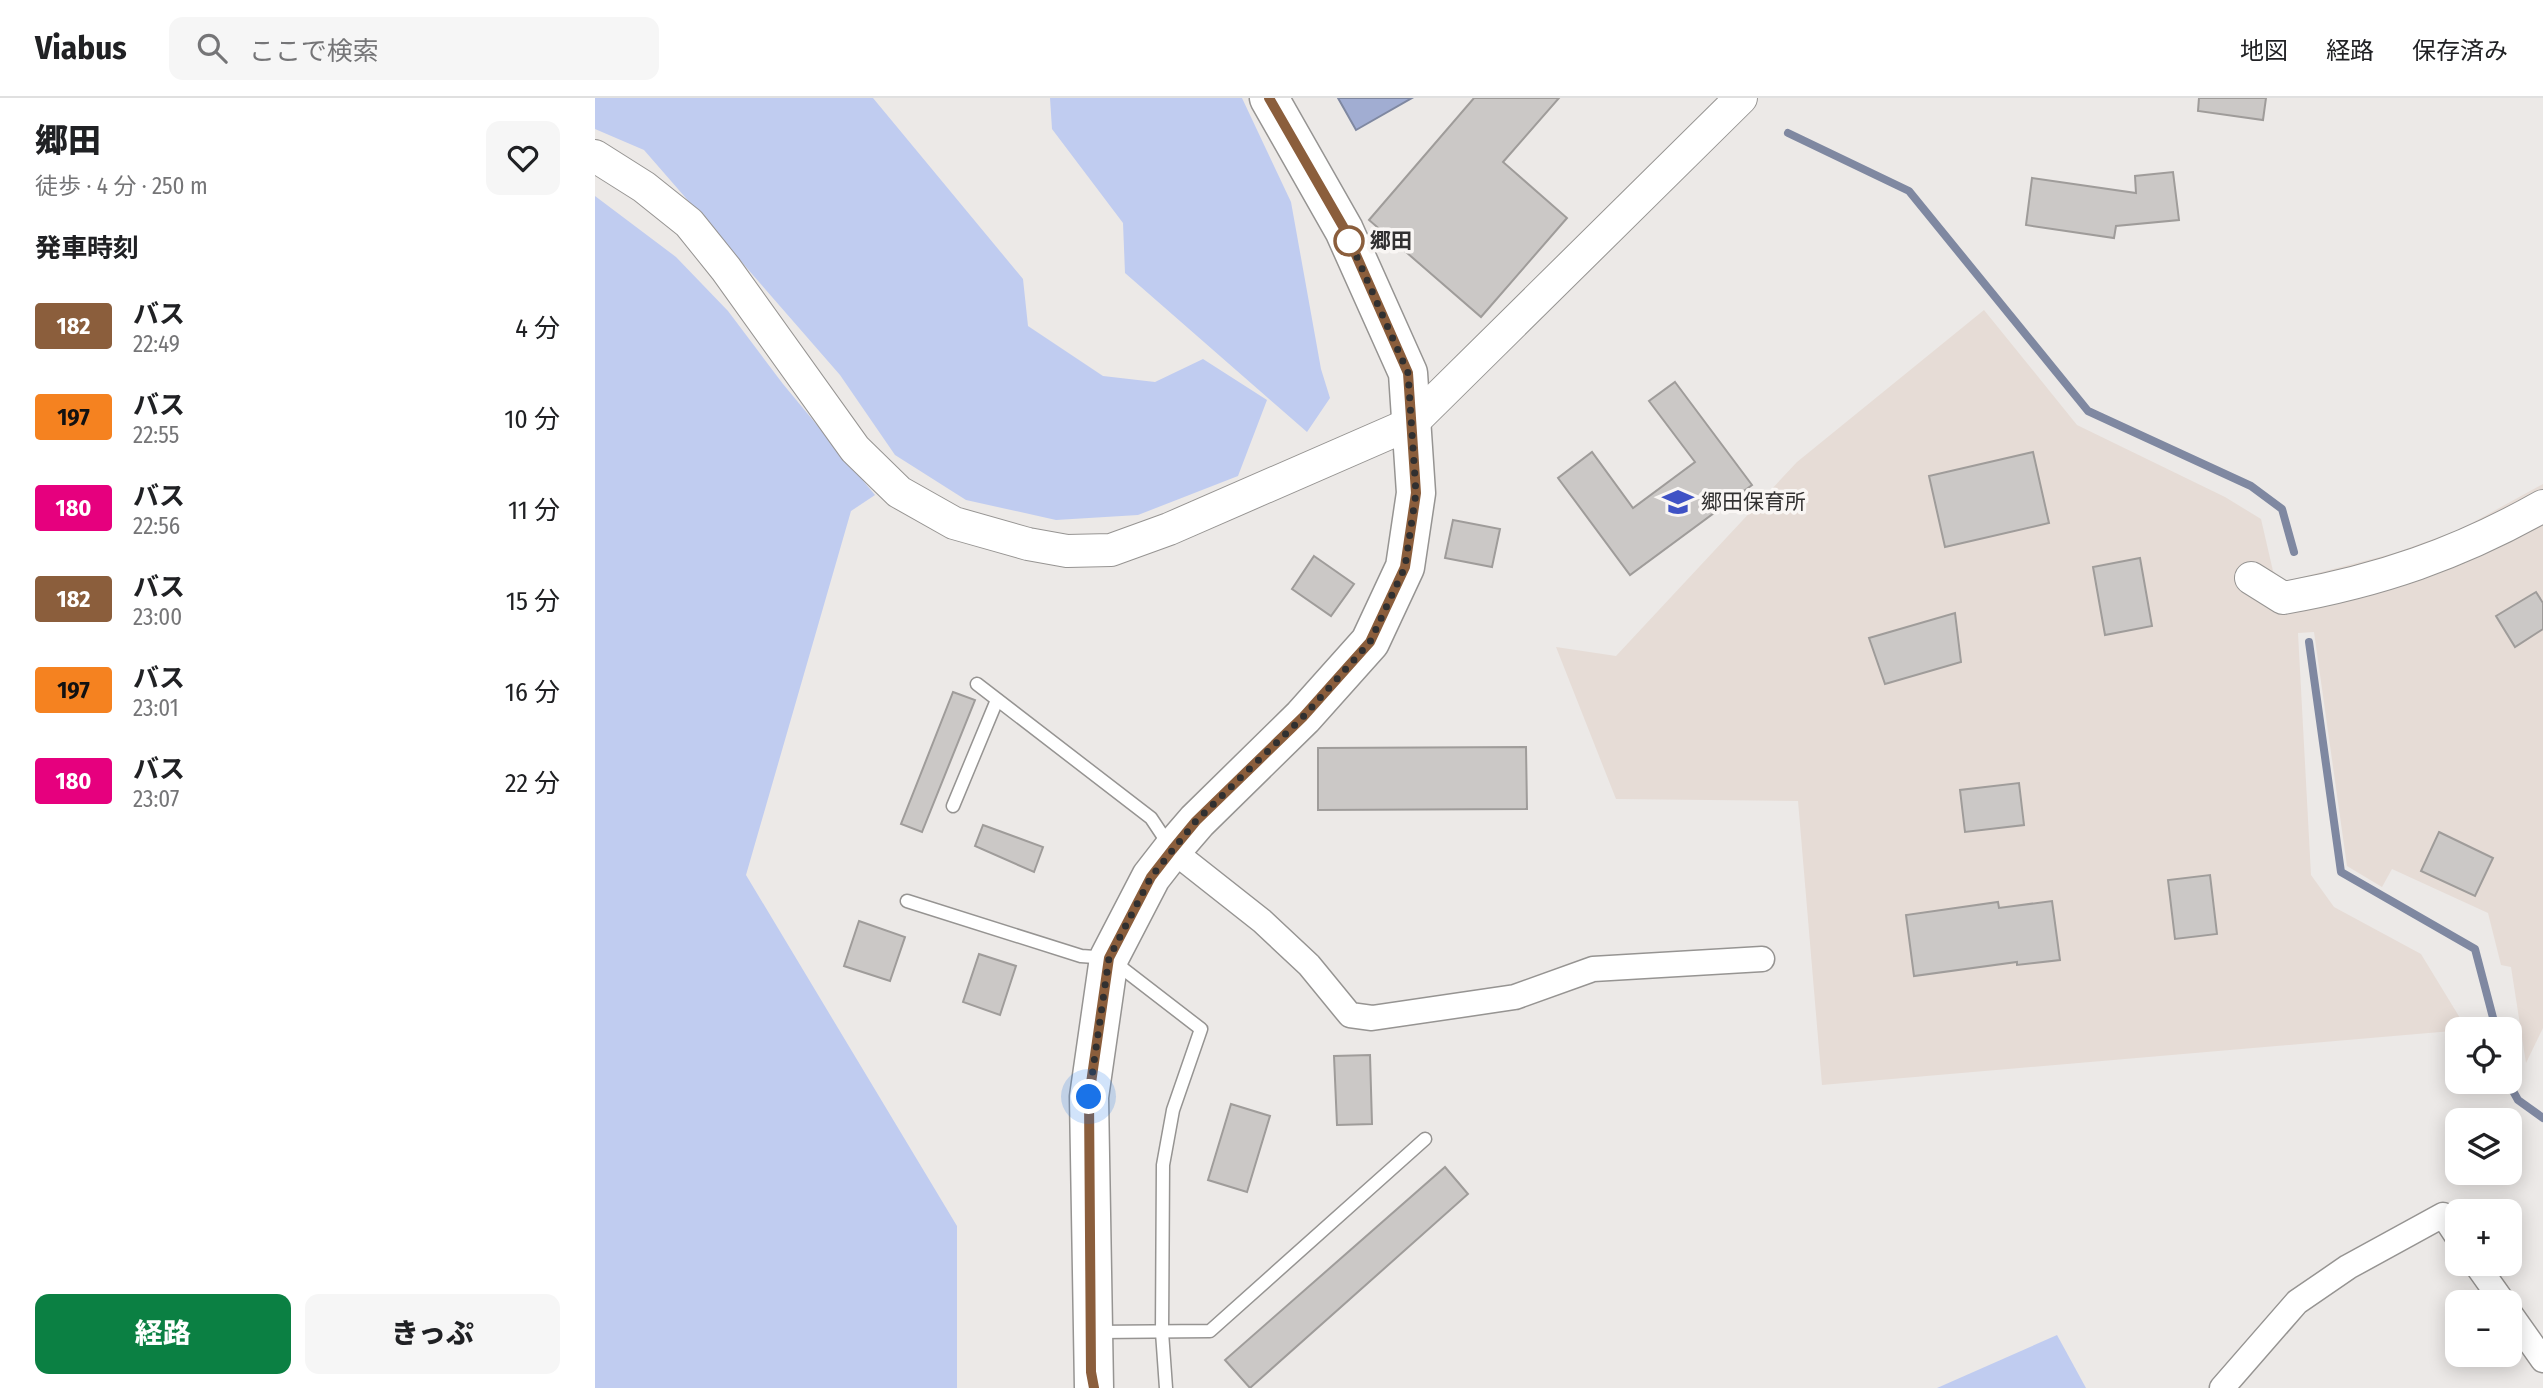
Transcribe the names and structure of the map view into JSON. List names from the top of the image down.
{
  "places": {
    "other": ["郷田"],
    "school or university": ["郷田保育所"]
  },
  "lines": ["bus line 182"],
  "page": {
    "header": "Viabus",
    "search": "ここで検索",
    "nav": ["地図", "経路", "保存済み"],
    "heading": [
      ["郷田", "徒歩 · 4 分 · 250 m"],
      "発車時刻"
    ],
    "list": [
      {
        "mark": "182",
        "name": "バス",
        "note": "22:49",
        "value": "4 分"
      },
      {
        "mark": "197",
        "name": "バス",
        "note": "22:55",
        "value": "10 分"
      },
      {
        "mark": "180",
        "name": "バス",
        "note": "22:56",
        "value": "11 分"
      },
      {
        "mark": "182",
        "name": "バス",
        "note": "23:00",
        "value": "15 分"
      },
      {
        "mark": "197",
        "name": "バス",
        "note": "23:01",
        "value": "16 分"
      },
      {
        "mark": "180",
        "name": "バス",
        "note": "23:07",
        "value": "22 分"
      }
    ],
    "map_buttons": ["+", "−"],
    "buttons": ["経路", "きっぷ"]
  }
}
